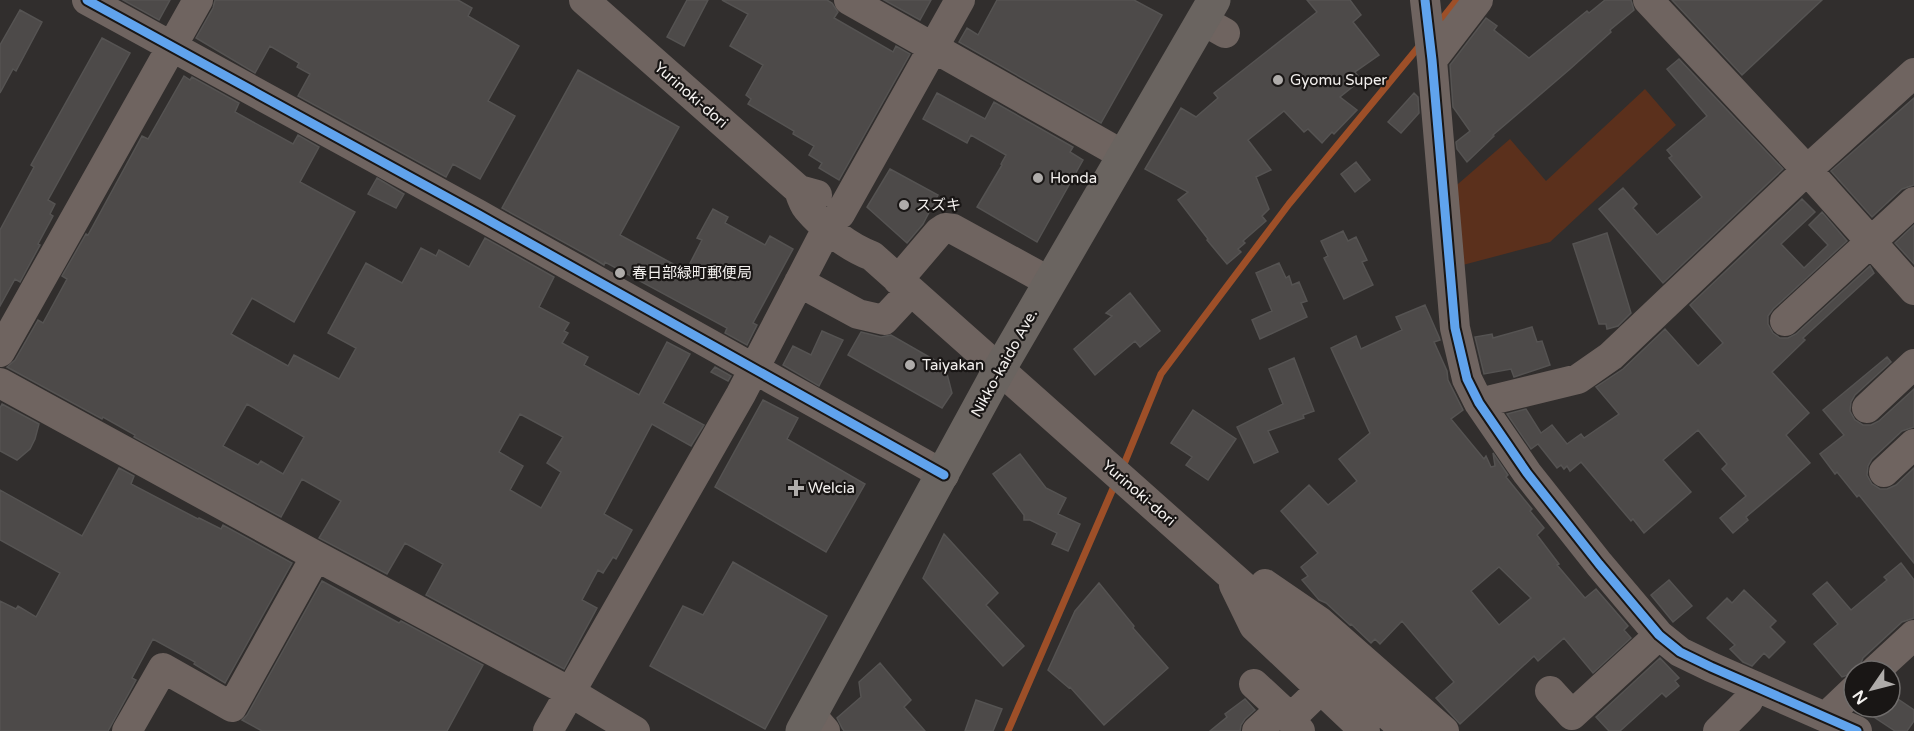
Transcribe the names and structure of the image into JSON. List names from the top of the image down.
{
  "streets": {
    "highway": ["Nikko-kaido Ave."],
    "street": ["Yurinoki-dori"]
  },
  "crossings": [
    ["Yurinoki-dori", "Nikko-kaido Ave."]
  ],
  "places": {
    "other": [
      "Gyomu Super",
      "Honda",
      "スズキ",
      "春日部緑町郵便局",
      "Taiyakan"
    ],
    "health": ["Welcia"]
  },
  "north": "bottom left"
}
